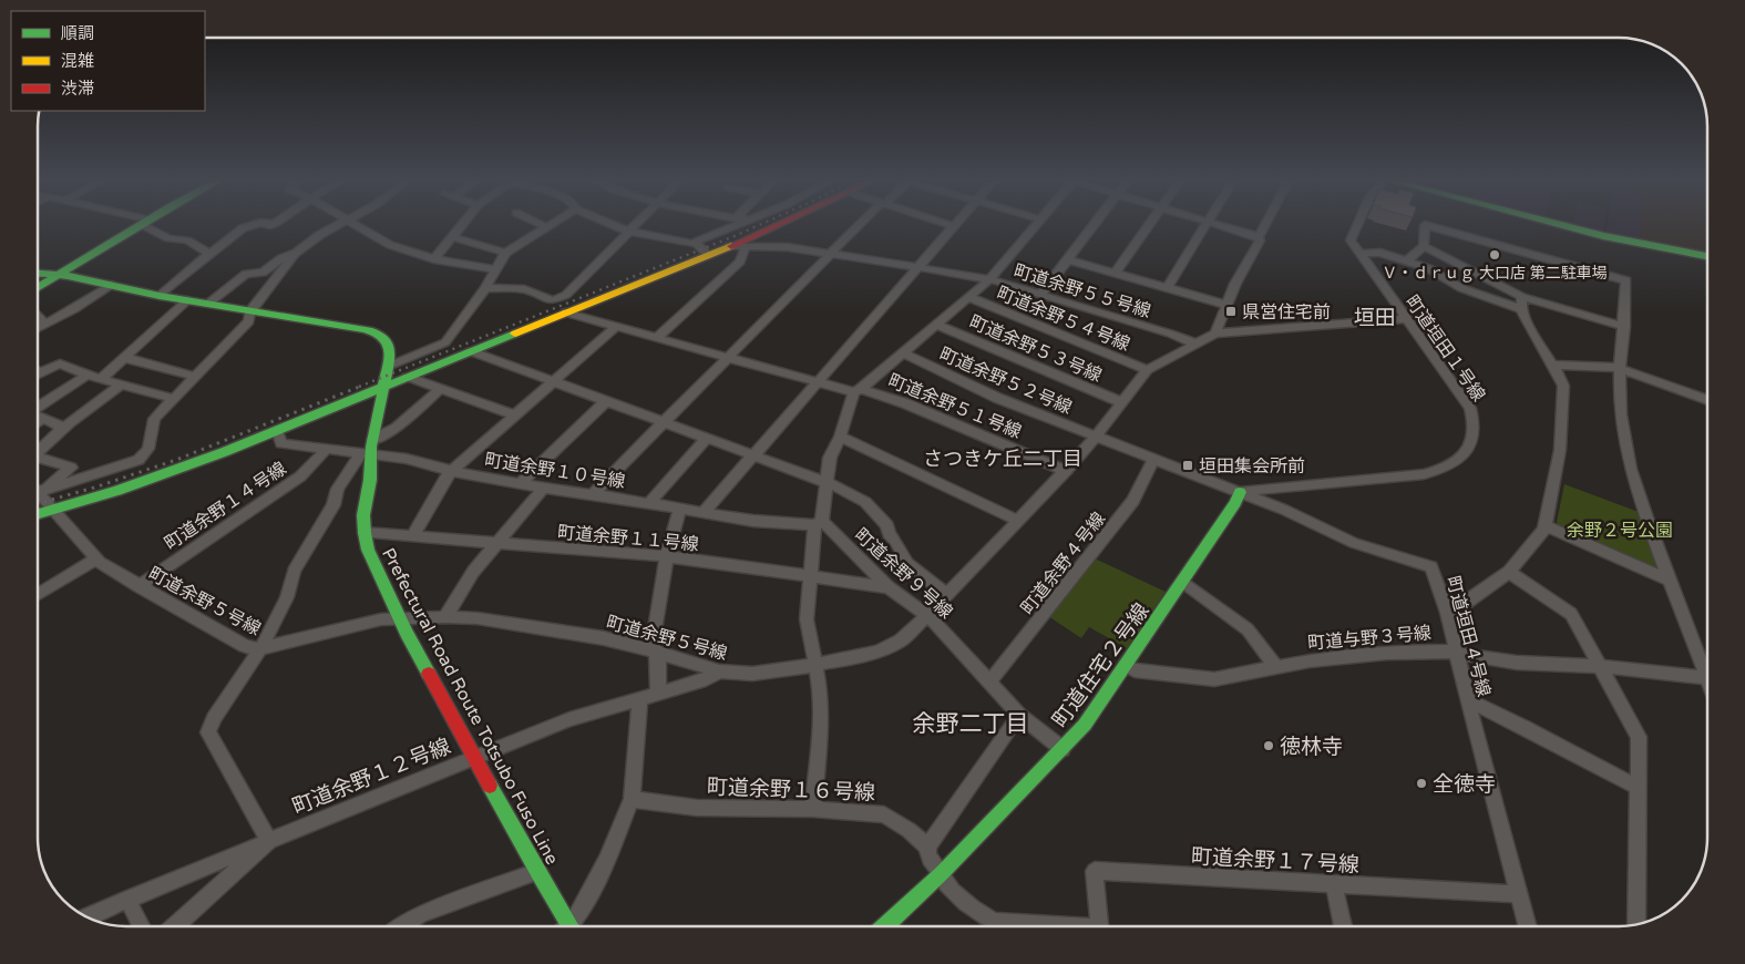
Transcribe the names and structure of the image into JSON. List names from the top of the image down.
{
  "streets": {
    "street": [
      "町道余野５５号線",
      "町道余野５４号線",
      "町道余野５３号線",
      "町道垣田１号線",
      "町道余野５２号線",
      "町道余野５１号線",
      "町道余野１０号線",
      "町道余野１４号線",
      "町道余野１１号線",
      "町道余野４号線",
      "町道余野９号線",
      "町道余野５号線",
      "町道垣田４号線",
      "町道与野３号線",
      "町道住宅２号線",
      "Prefectural Road Route Totsubo Fuso Line",
      "町道余野１２号線",
      "町道余野１６号線",
      "町道余野１７号線"
    ]
  },
  "crossings": [
    ["町道余野５４号線", "町道余野５号線"],
    ["町道余野５３号線", "町道余野５号線"],
    ["町道垣田１号線", "町道垣田４号線"],
    ["町道垣田１号線", "町道住宅２号線"],
    ["町道余野５２号線", "町道余野５号線"],
    ["町道余野５２号線", "町道垣田４号線"],
    ["町道余野５１号線", "町道余野５号線"],
    ["町道余野１０号線", "町道余野１４号線"],
    ["町道余野１０号線", "町道余野９号線"],
    ["町道余野１０号線", "Prefectural Road Route Totsubo Fuso Line"],
    ["町道余野１４号線", "町道余野５号線"],
    ["町道余野１１号線", "町道余野９号線"],
    ["町道余野１１号線", "Prefectural Road Route Totsubo Fuso Line"],
    ["町道余野４号線", "町道余野９号線"],
    ["町道余野４号線", "町道垣田４号線"],
    ["町道余野９号線", "町道余野５号線"],
    ["町道余野９号線", "町道住宅２号線"],
    ["町道余野５号線", "町道垣田４号線"],
    ["町道余野５号線", "Prefectural Road Route Totsubo Fuso Line"],
    ["町道余野５号線", "町道余野１２号線"],
    ["町道垣田４号線", "町道与野３号線"],
    ["町道垣田４号線", "町道住宅２号線"],
    ["町道垣田４号線", "町道余野１７号線"],
    ["町道与野３号線", "町道住宅２号線"],
    ["町道住宅２号線", "町道余野１６号線"],
    ["Prefectural Road Route Totsubo Fuso Line", "町道余野１２号線"]
  ],
  "districts": ["垣田", "さつきケ丘二丁目", "余野二丁目"],
  "parks": ["余野２号公園"],
  "places": {
    "other": ["Ｖ・ｄｒｕｇ 大口店 第二駐車場", "徳林寺", "全徳寺"],
    "transit": ["県営住宅前", "垣田集会所前"]
  },
  "legend": ["順調", "混雑", "渋滞"]
}
